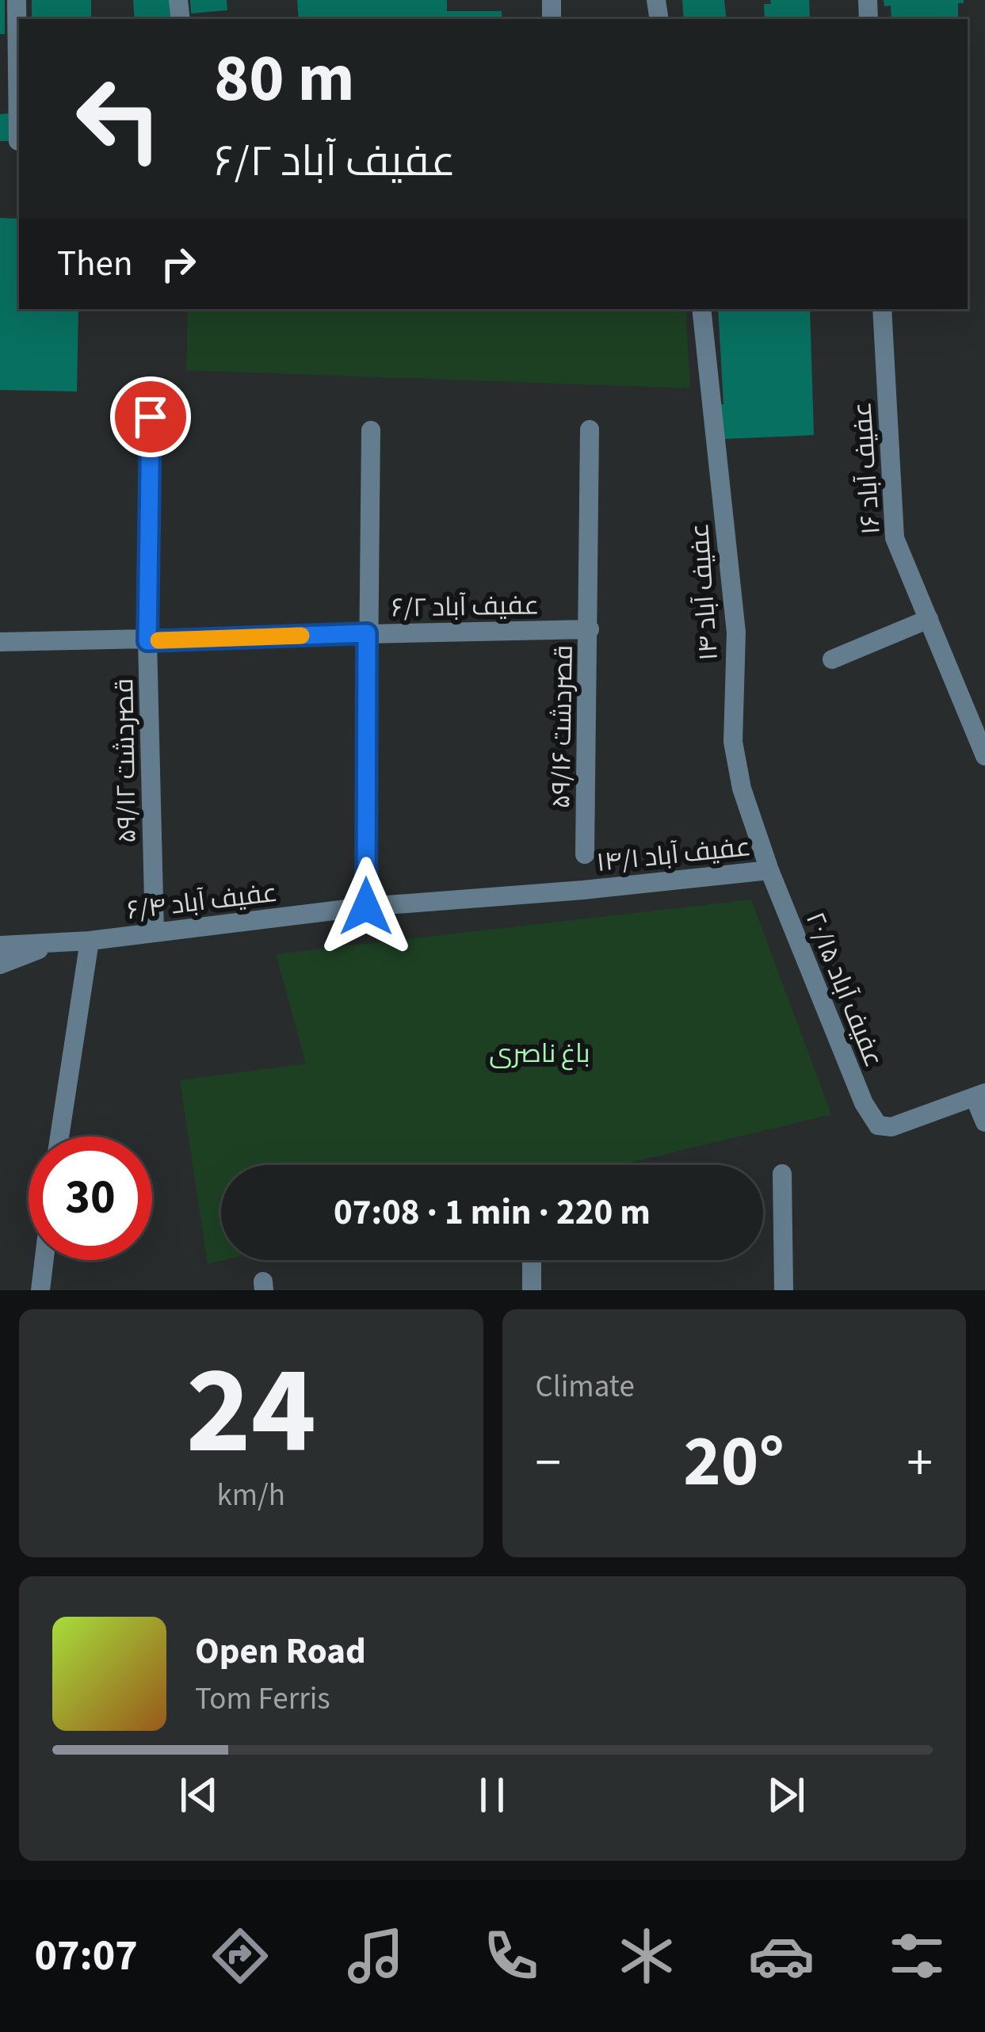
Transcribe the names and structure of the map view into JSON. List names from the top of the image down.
{
  "streets": {
    "street": [
      "عفیف آباد ۱۶",
      "عفیف آباد ۱۴",
      "عفیف آباد ۶/۲",
      "۵۹/۱۶ قصردشت",
      "۵۹/۱۲ قصردشت",
      "عفیف آباد ۱۴/۱",
      "عفیف آباد ۶/۴",
      "عفیف آباد ۲۰/۱۵"
    ]
  },
  "crossings": [
    ["عفیف آباد ۱۴", "عفیف آباد ۱۴/۱"],
    ["عفیف آباد ۱۴", "عفیف آباد ۲۰/۱۵"],
    ["عفیف آباد ۶/۲", "۵۹/۱۶ قصردشت"],
    ["عفیف آباد ۶/۲", "۵۹/۱۲ قصردشت"],
    ["۵۹/۱۲ قصردشت", "عفیف آباد ۶/۴"],
    ["عفیف آباد ۱۴/۱", "عفیف آباد ۶/۴"],
    ["عفیف آباد ۱۴/۱", "عفیف آباد ۲۰/۱۵"]
  ],
  "parks": ["باغ ناصری"],
  "page": {
    "turn": ["80 m", "عفیف آباد ۶/۲"],
    "then": "Then",
    "limit": "30",
    "trip": "07:08 · 1 min · 220 m",
    "tile": [
      ["24", "km/h"],
      "Climate"
    ],
    "heat": ["−", "20°", "+"],
    "song": ["Open Road", "Tom Ferris"],
    "tabs": "07:07"
  }
}
